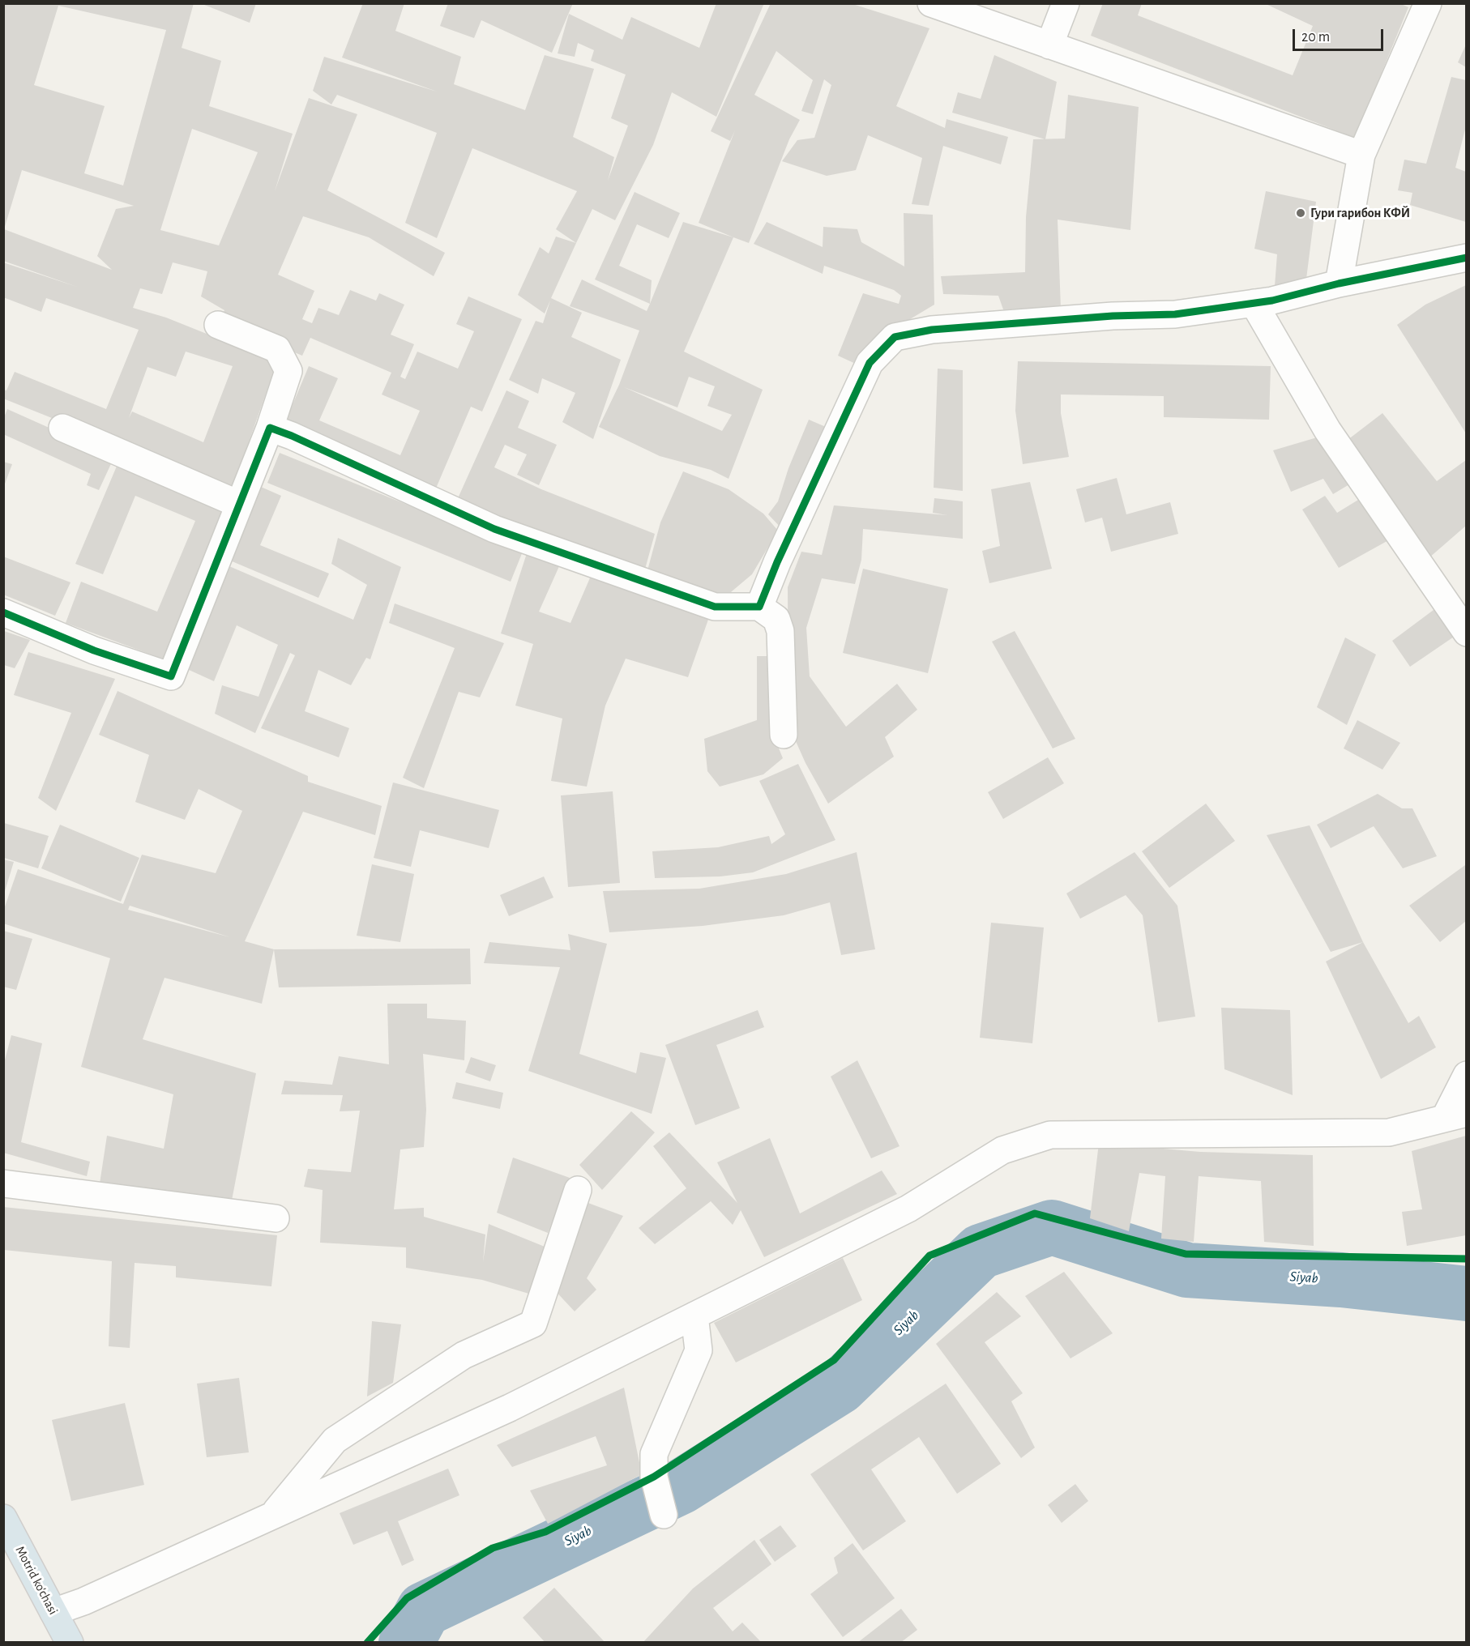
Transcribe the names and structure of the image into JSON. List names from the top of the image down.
{
  "streets": {
    "main road": ["Motrid ko'chasi"]
  },
  "water": ["Siyab"],
  "places": ["Гури гарибон КФЙ"],
  "scale_bar": "20 m"
}
